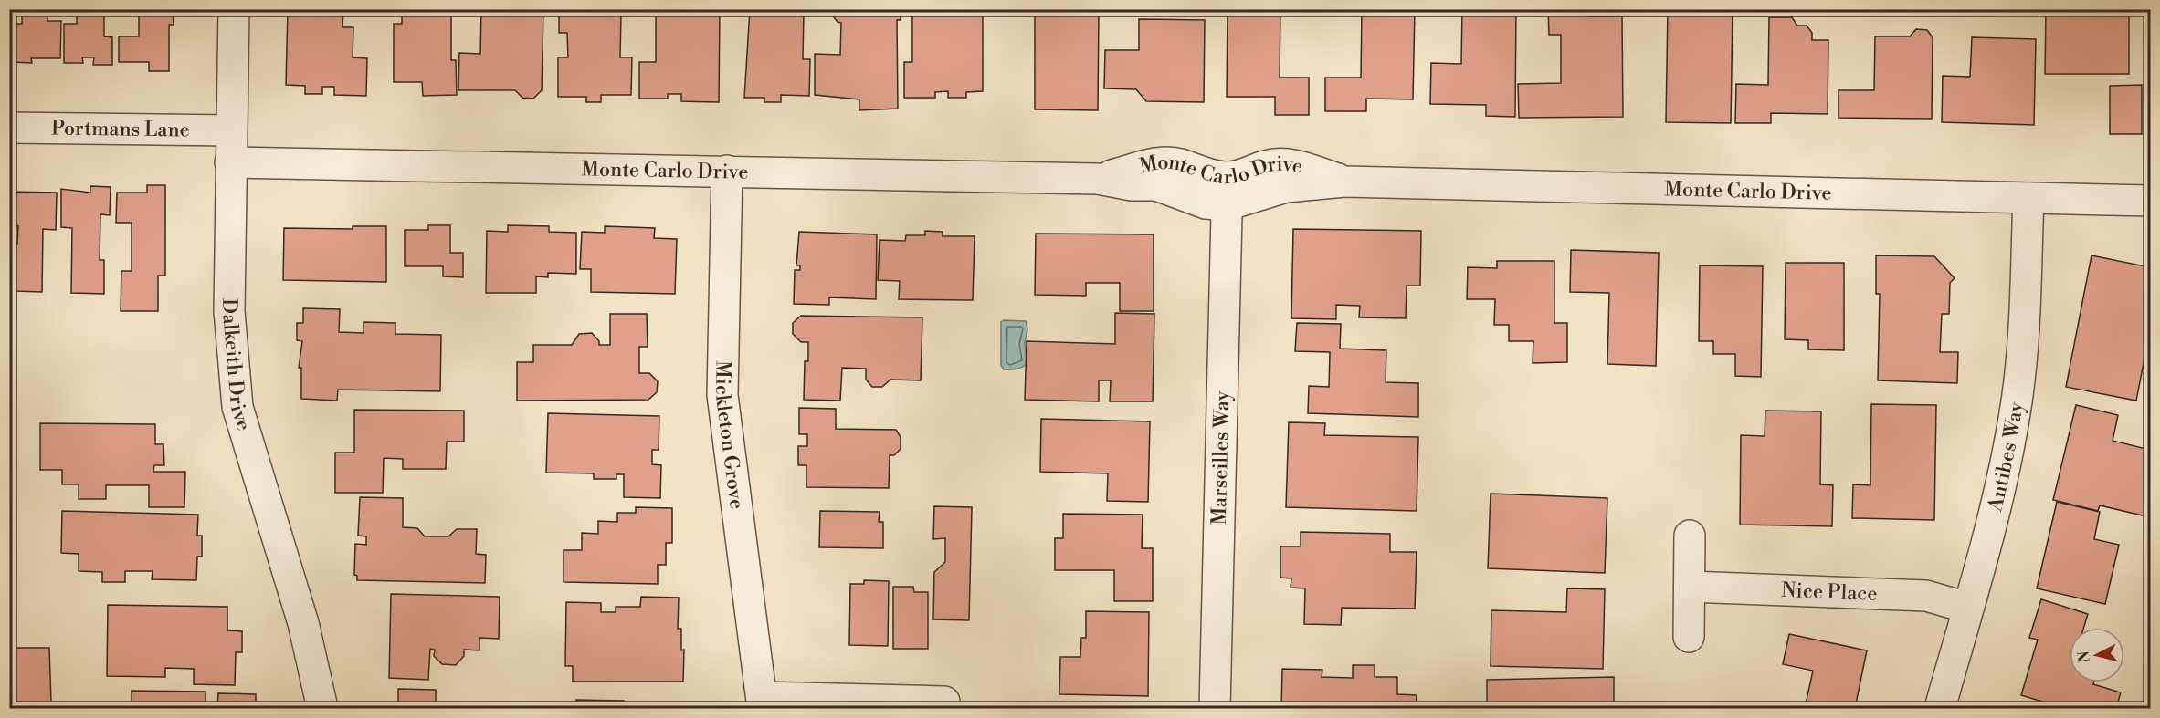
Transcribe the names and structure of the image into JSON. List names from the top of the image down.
{
  "streets": {
    "street": [
      "Portmans Lane",
      "Monte Carlo Drive",
      "Dalkeith Drive",
      "Mickleton Grove",
      "Antibes Way",
      "Marseilles Way",
      "Nice Place"
    ]
  },
  "crossings": [
    ["Portmans Lane", "Dalkeith Drive"],
    ["Monte Carlo Drive", "Dalkeith Drive"],
    ["Monte Carlo Drive", "Mickleton Grove"],
    ["Monte Carlo Drive", "Antibes Way"],
    ["Monte Carlo Drive", "Marseilles Way"],
    ["Antibes Way", "Nice Place"]
  ],
  "north": "left"
}
